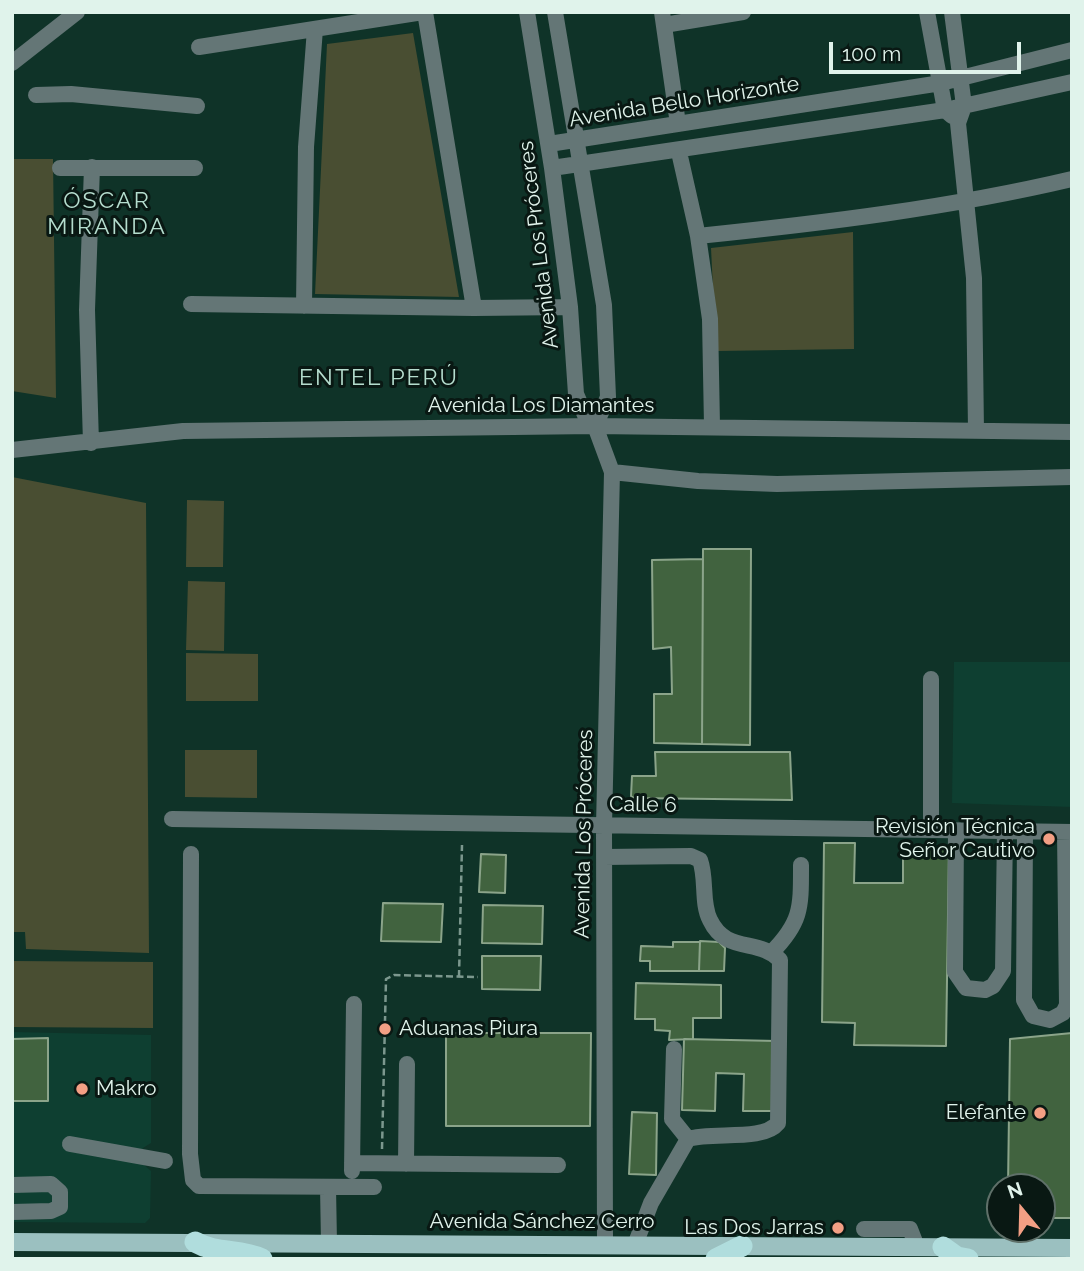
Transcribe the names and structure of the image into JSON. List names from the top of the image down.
{
  "streets": {
    "main road": ["Avenida Sánchez Cerro"],
    "street": [
      "Avenida Bello Horizonte",
      "Avenida Los Próceres",
      "Avenida Los Diamantes",
      "Calle 6"
    ]
  },
  "crossings": [
    ["Avenida Bello Horizonte", "Avenida Los Próceres"],
    ["Avenida Los Próceres", "Avenida Los Diamantes"],
    ["Avenida Los Próceres", "Calle 6"],
    ["Avenida Los Próceres", "Avenida Sánchez Cerro"]
  ],
  "districts": ["ÓSCAR MIRANDA", "ENTEL PERÚ"],
  "places": [
    "Revisión Técnica Señor Cautivo",
    "Aduanas Piura",
    "Makro",
    "Elefante",
    "Las Dos Jarras"
  ],
  "scale_bar": "100 m",
  "north": "top"
}
